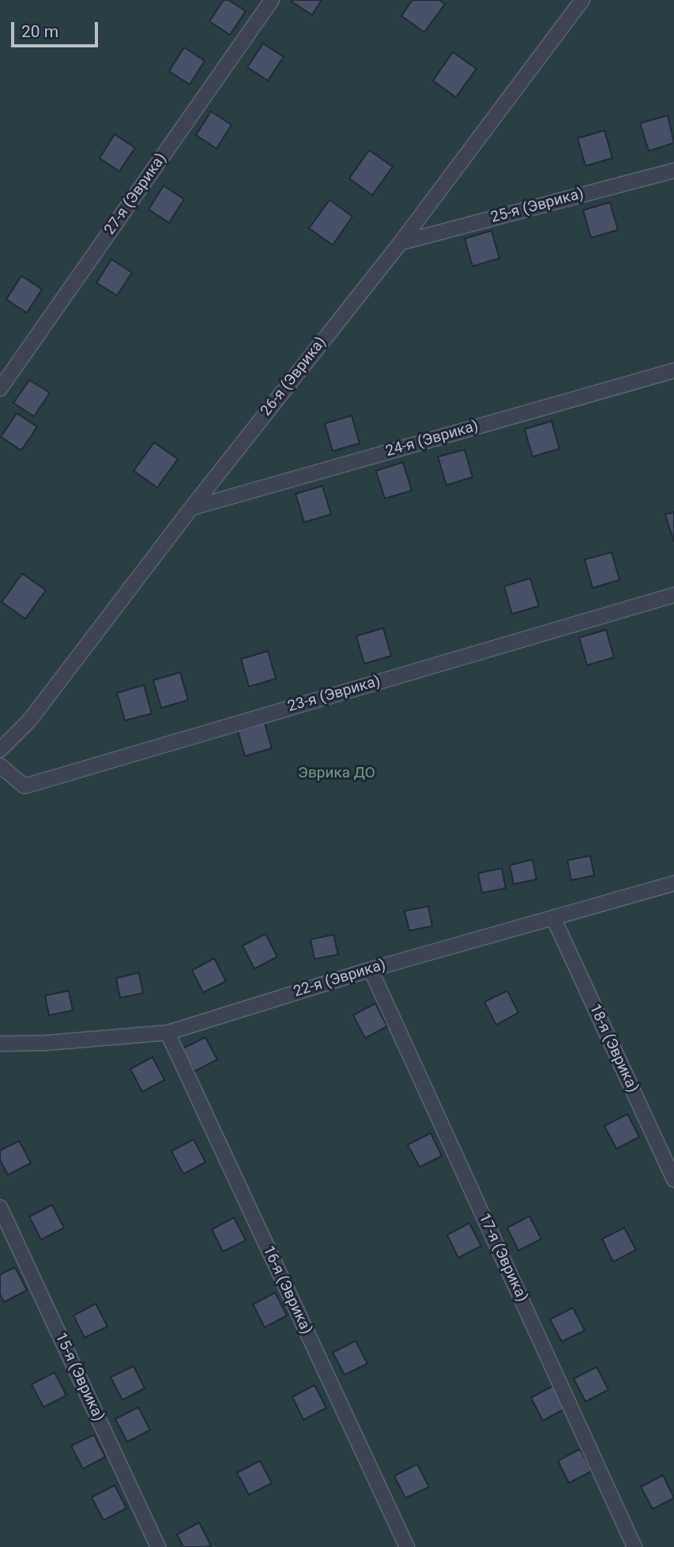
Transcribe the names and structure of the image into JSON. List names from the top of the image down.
{
  "streets": {
    "lane": [
      "27-я (Эврика)",
      "25-я (Эврика)",
      "26-я (Эврика)",
      "24-я (Эврика)",
      "23-я (Эврика)",
      "22-я (Эврика)",
      "18-я (Эврика)",
      "17-я (Эврика)",
      "16-я (Эврика)",
      "15-я (Эврика)"
    ]
  },
  "crossings": [
    ["25-я (Эврика)", "26-я (Эврика)"],
    ["26-я (Эврика)", "24-я (Эврика)"],
    ["22-я (Эврика)", "18-я (Эврика)"],
    ["22-я (Эврика)", "17-я (Эврика)"],
    ["22-я (Эврика)", "16-я (Эврика)"]
  ],
  "parks": ["Эврика ДО"],
  "scale_bar": "20 m"
}
